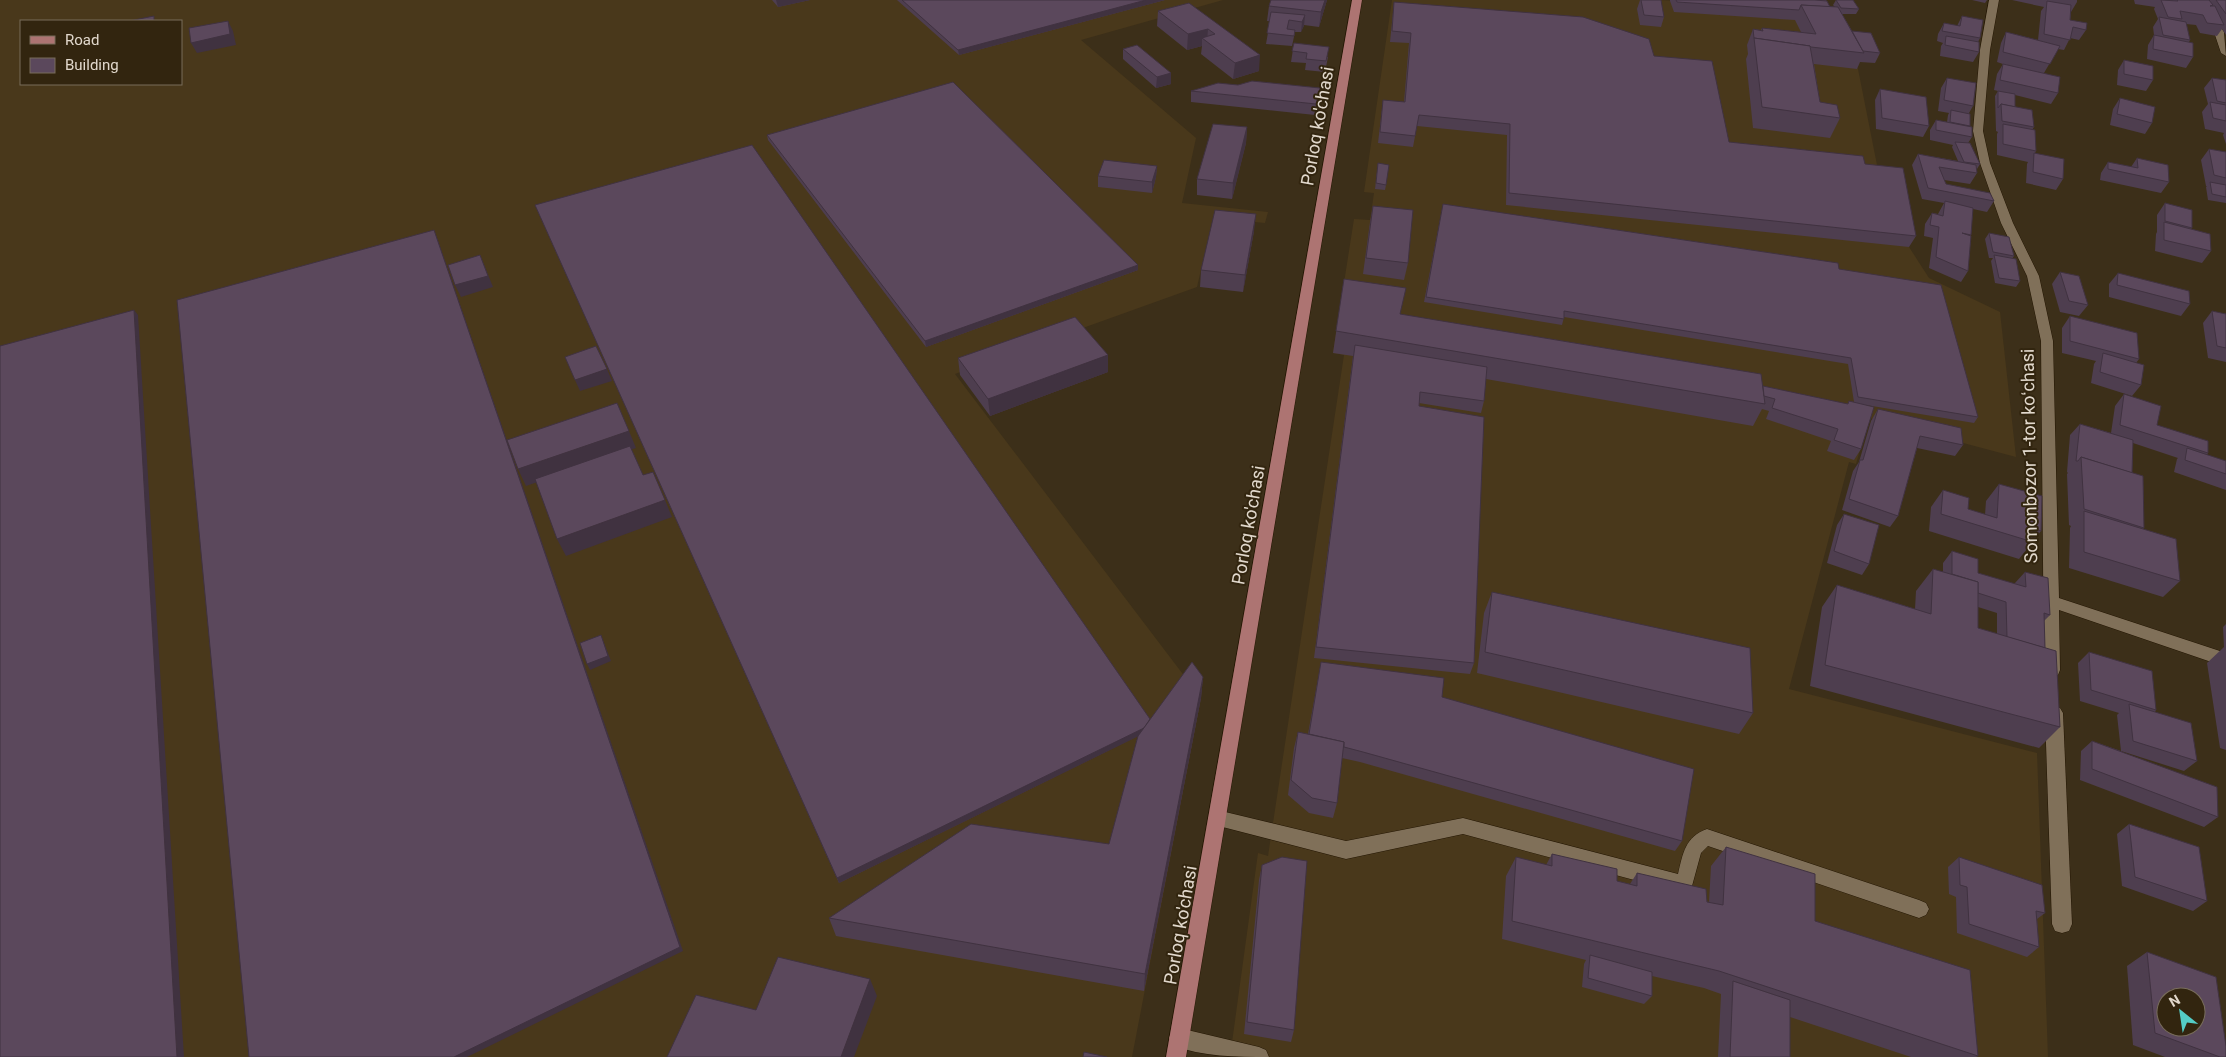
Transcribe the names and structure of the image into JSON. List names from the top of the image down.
{
  "streets": {
    "main road": ["Porloq ko'chasi"],
    "street": ["Somonbozor 1-tor koʻchasi"]
  },
  "legend": ["Road", "Building"],
  "north": "top left"
}
